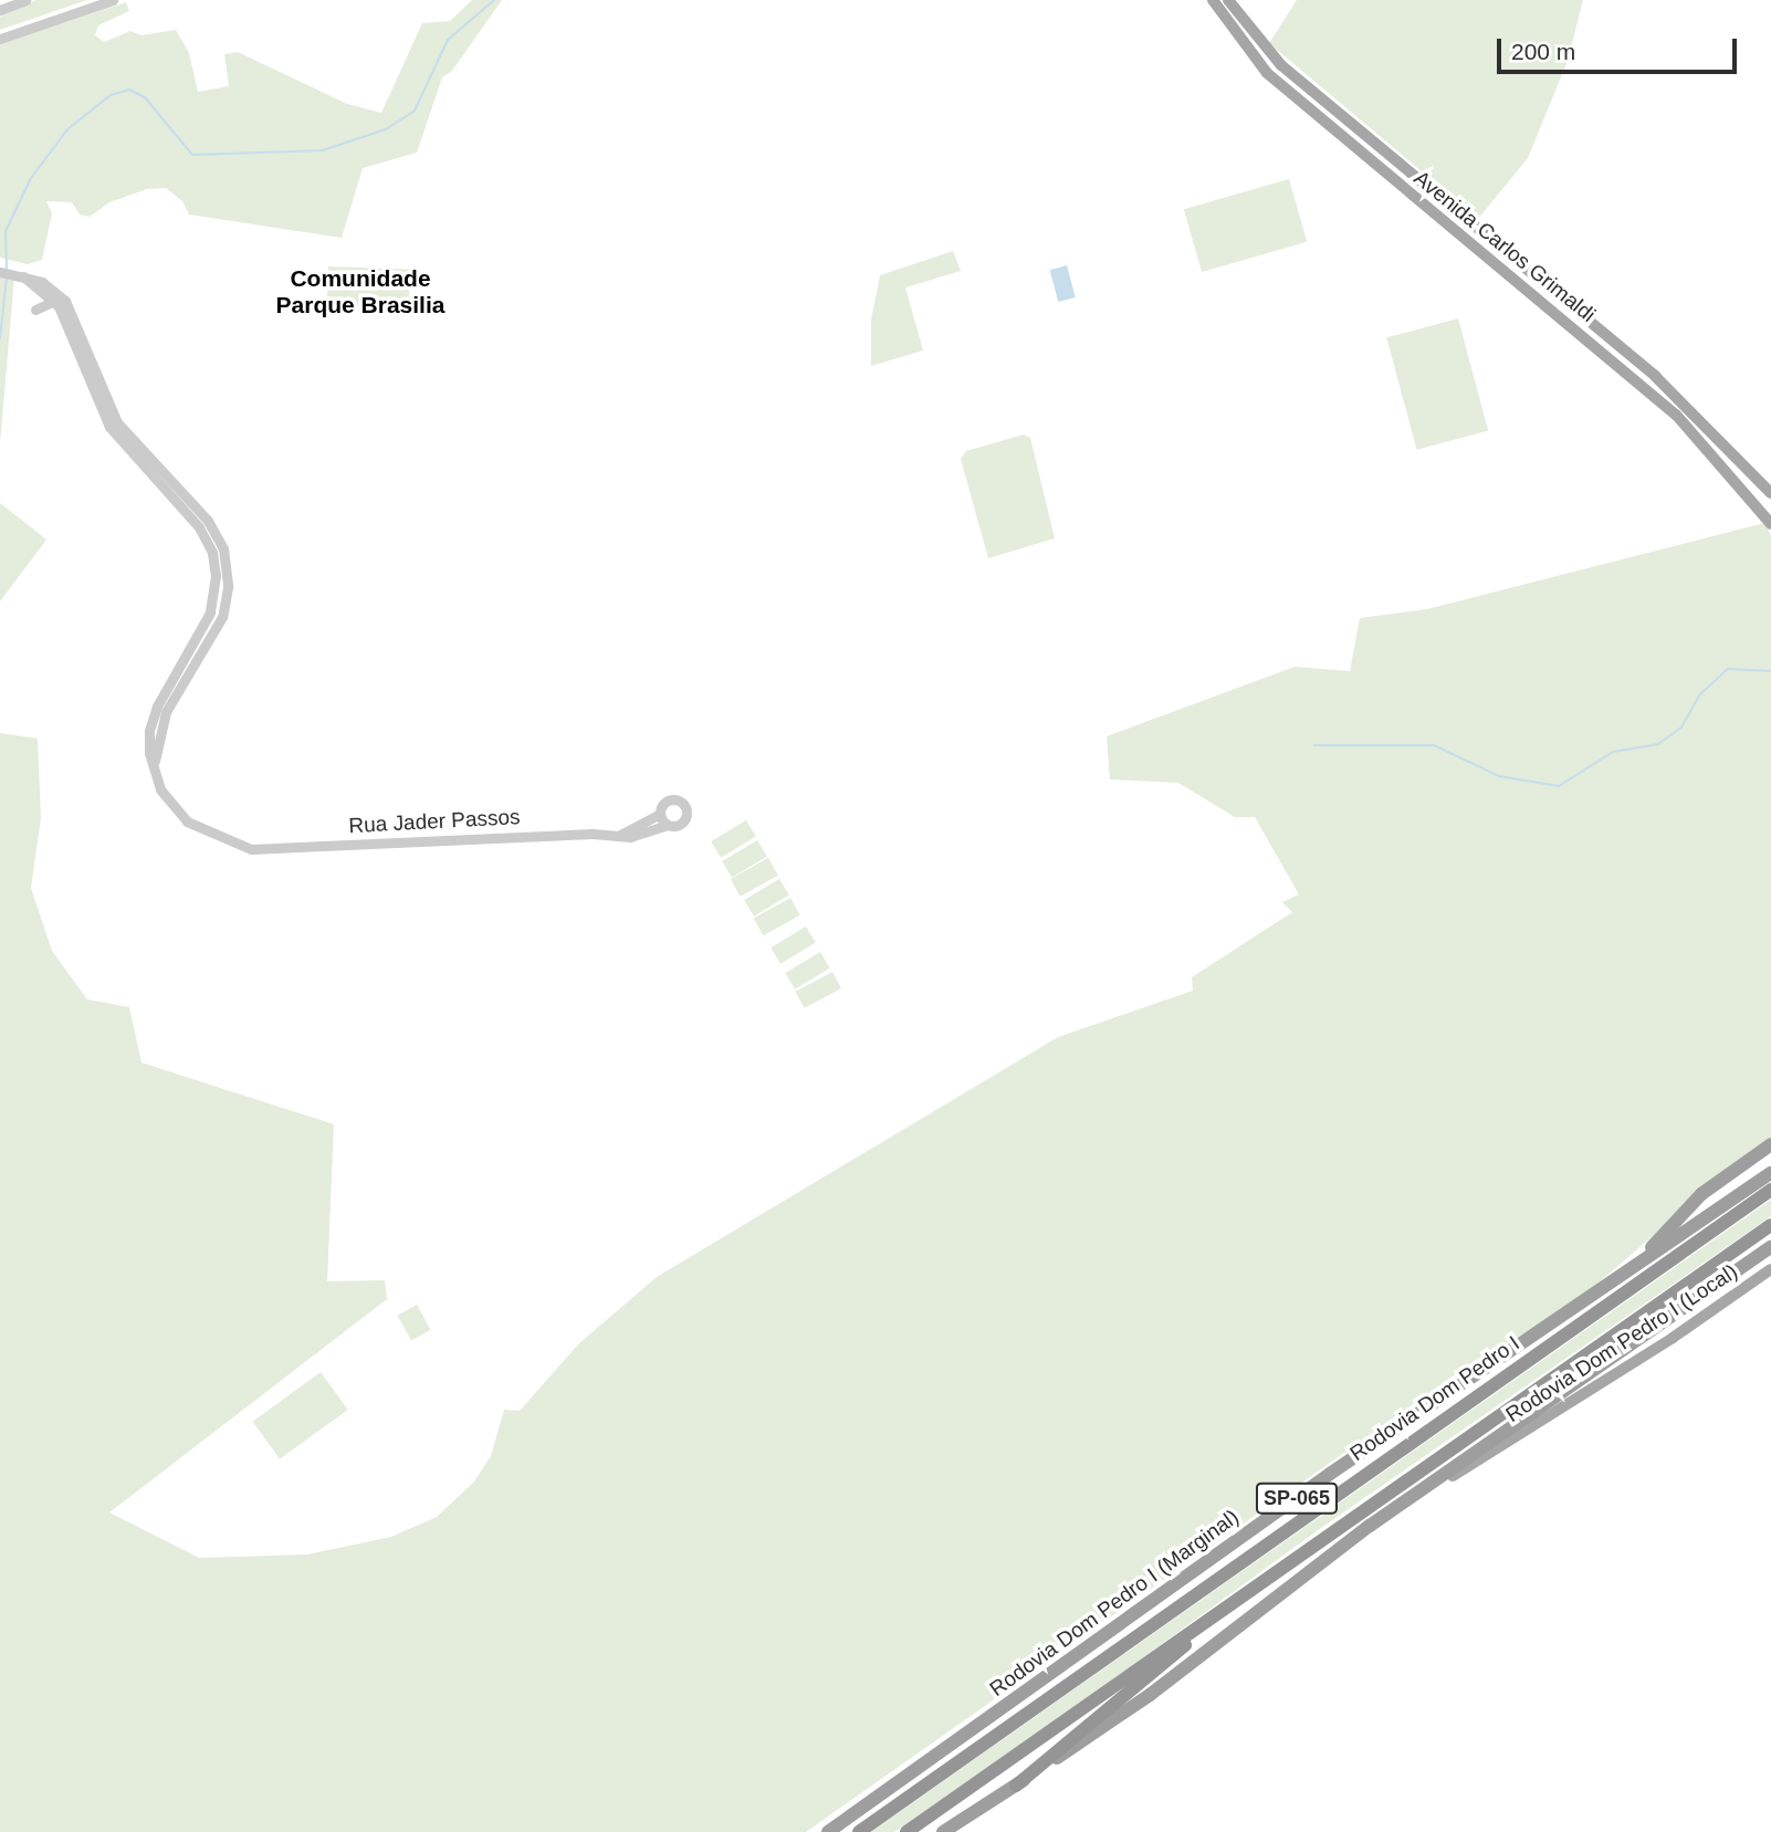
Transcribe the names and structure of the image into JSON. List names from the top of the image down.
{
  "streets": {
    "highway": ["Rodovia Dom Pedro I", "SP-065", "Rodovia Dom Pedro I (Marginal)"],
    "main road": ["Avenida Carlos Grimaldi", "Rodovia Dom Pedro I (Local)"],
    "street": ["Rua Jader Passos"]
  },
  "crossings": [
    ["Rodovia Dom Pedro I (Local)", "SP-065"]
  ],
  "districts": ["Comunidade Parque Brasilia"],
  "scale_bar": "200 m"
}
